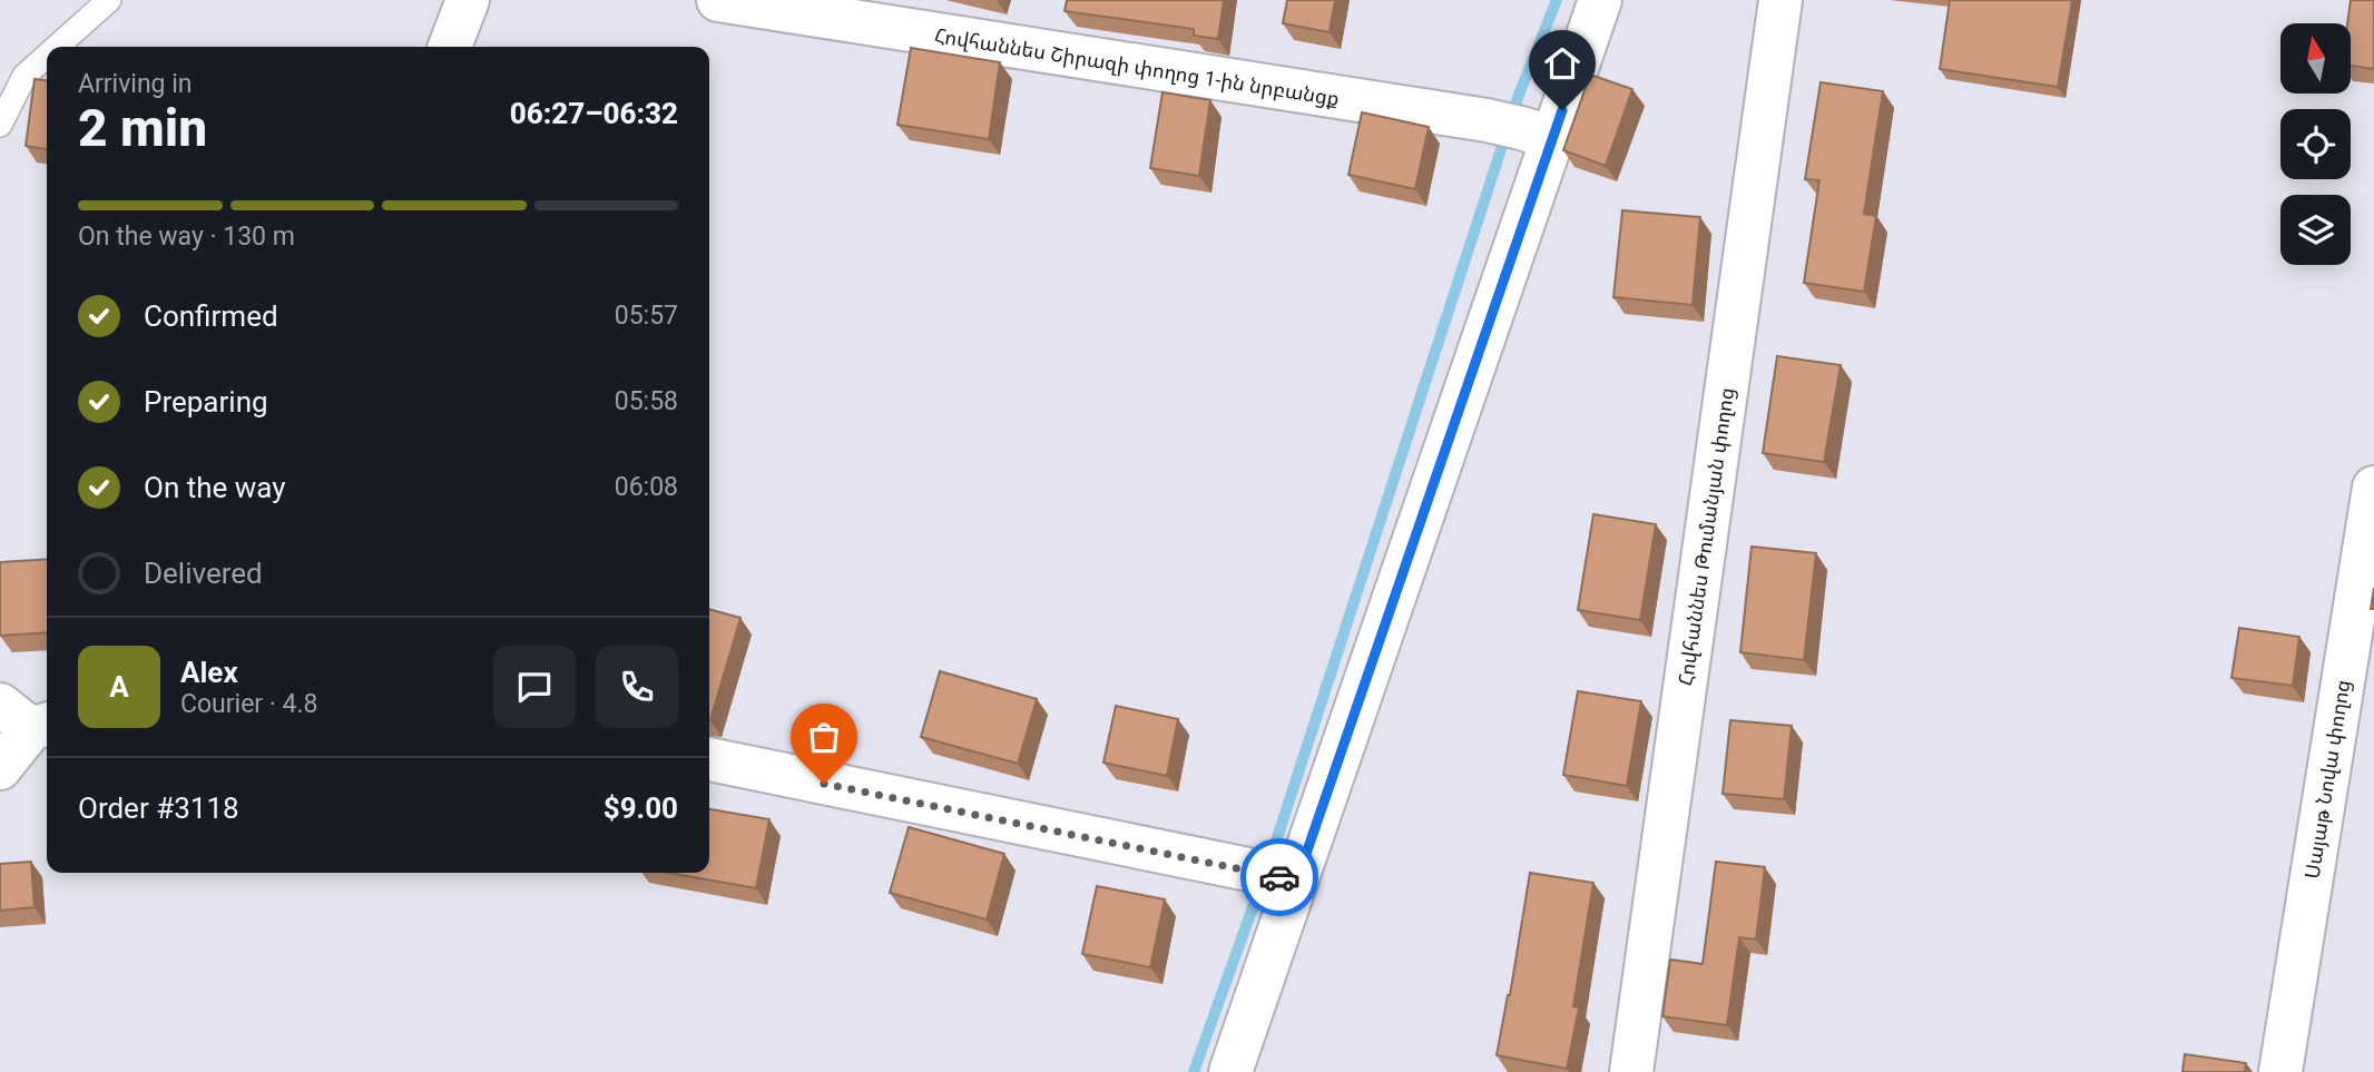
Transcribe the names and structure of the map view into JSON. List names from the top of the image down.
{
  "streets": {
    "street": ["Հովհաննես Շիրազի փողոց 1-ին նրբանցք", "Հովհաննես Թումանյան փողոց", "Սայաթ Նովա փողոց"]
  },
  "north": "top",
  "page": {
    "heading": ["2 min", "Arriving in", "06:27–06:32"],
    "panel": [
      "Alex",
      "Courier · 4.8",
      "Order #3118",
      "$9.00"
    ],
    "bar": "On the way · 130 m",
    "list": [
      ["Confirmed", "05:57"],
      ["Preparing", "05:58"],
      ["On the way", "06:08"],
      "Delivered"
    ],
    "round": "A"
  }
}
